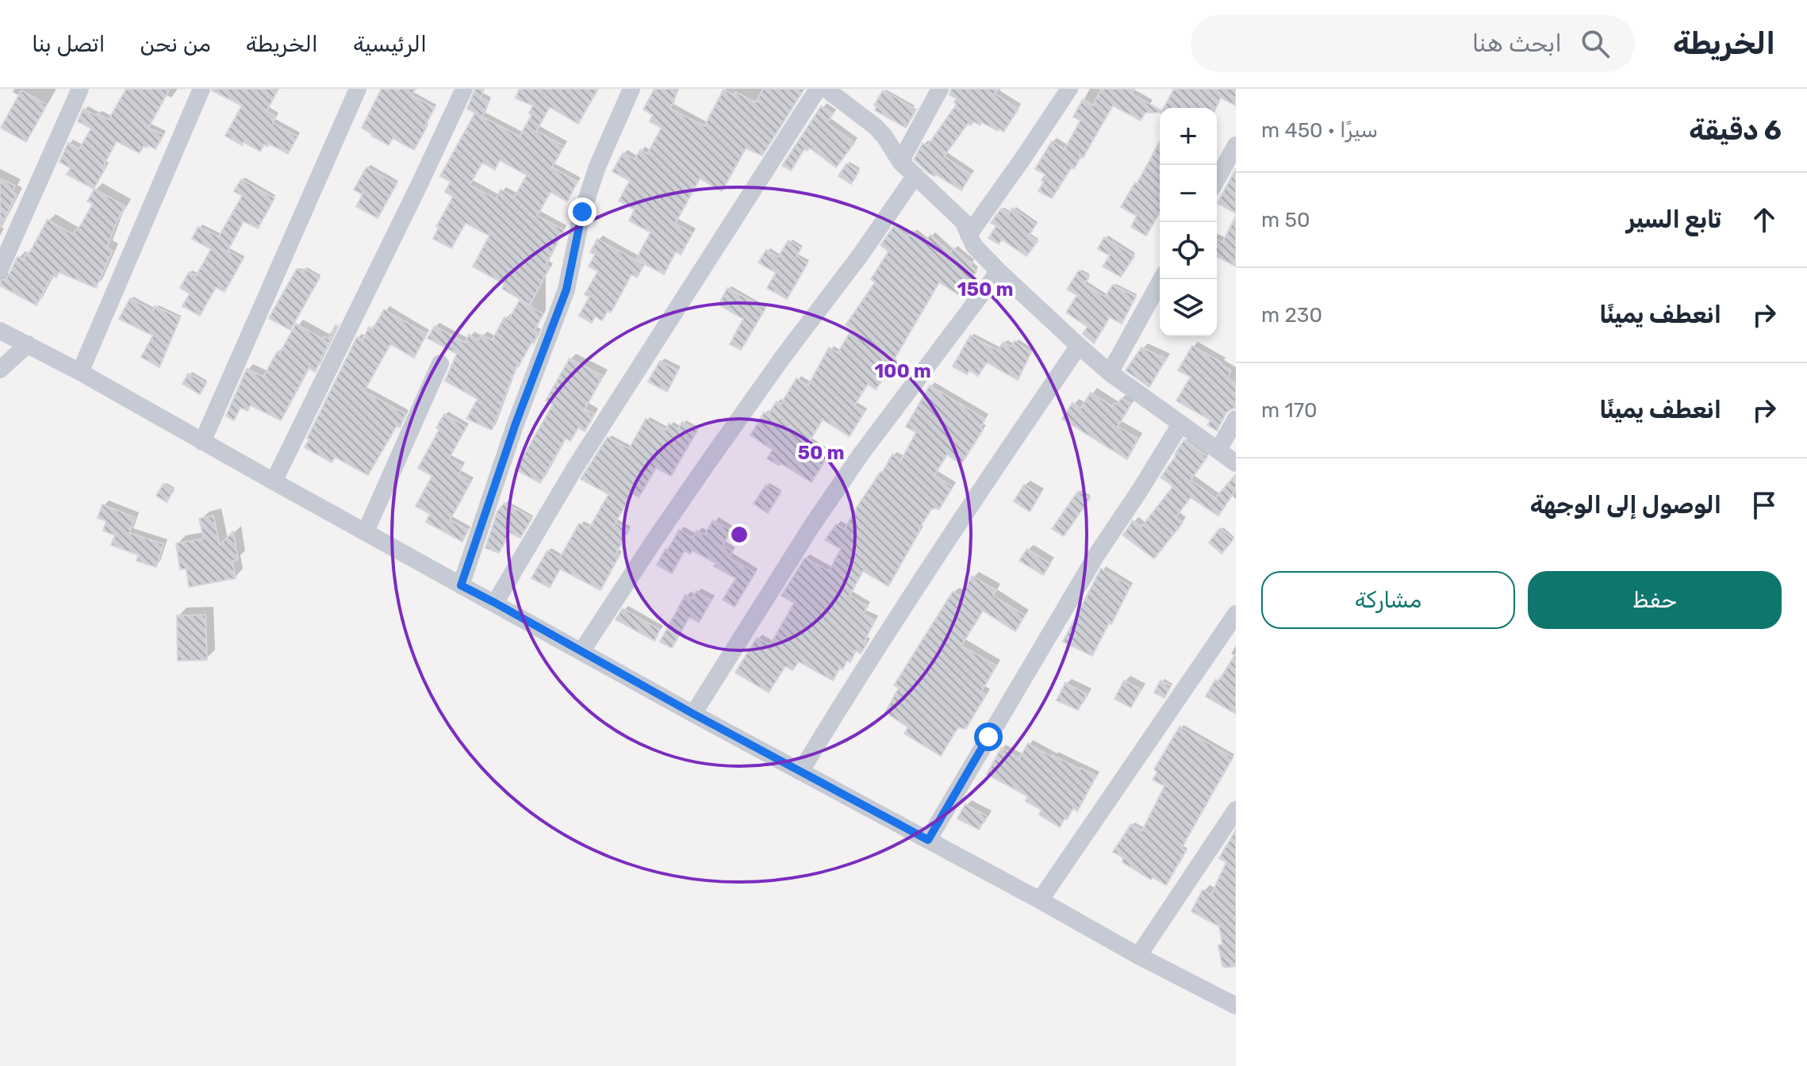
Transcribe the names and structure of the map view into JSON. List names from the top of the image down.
{
  "page": {
    "header": "الخريطة",
    "search": "ابحث هنا",
    "nav": [
      "الرئيسية",
      "الخريطة",
      "من نحن",
      "اتصل بنا"
    ],
    "heading": ["6 دقيقة", "سيرًا · 450 m"],
    "map_buttons": ["+", "−"],
    "list": [
      ["تابع السير", "50 m"],
      ["انعطف يمينًا", "230 m"],
      ["انعطف يمينًا", "170 m"],
      "الوصول إلى الوجهة"
    ],
    "buttons": ["حفظ", "مشاركة"]
  },
  "rings": ["150 m", "100 m", "50 m"]
}
